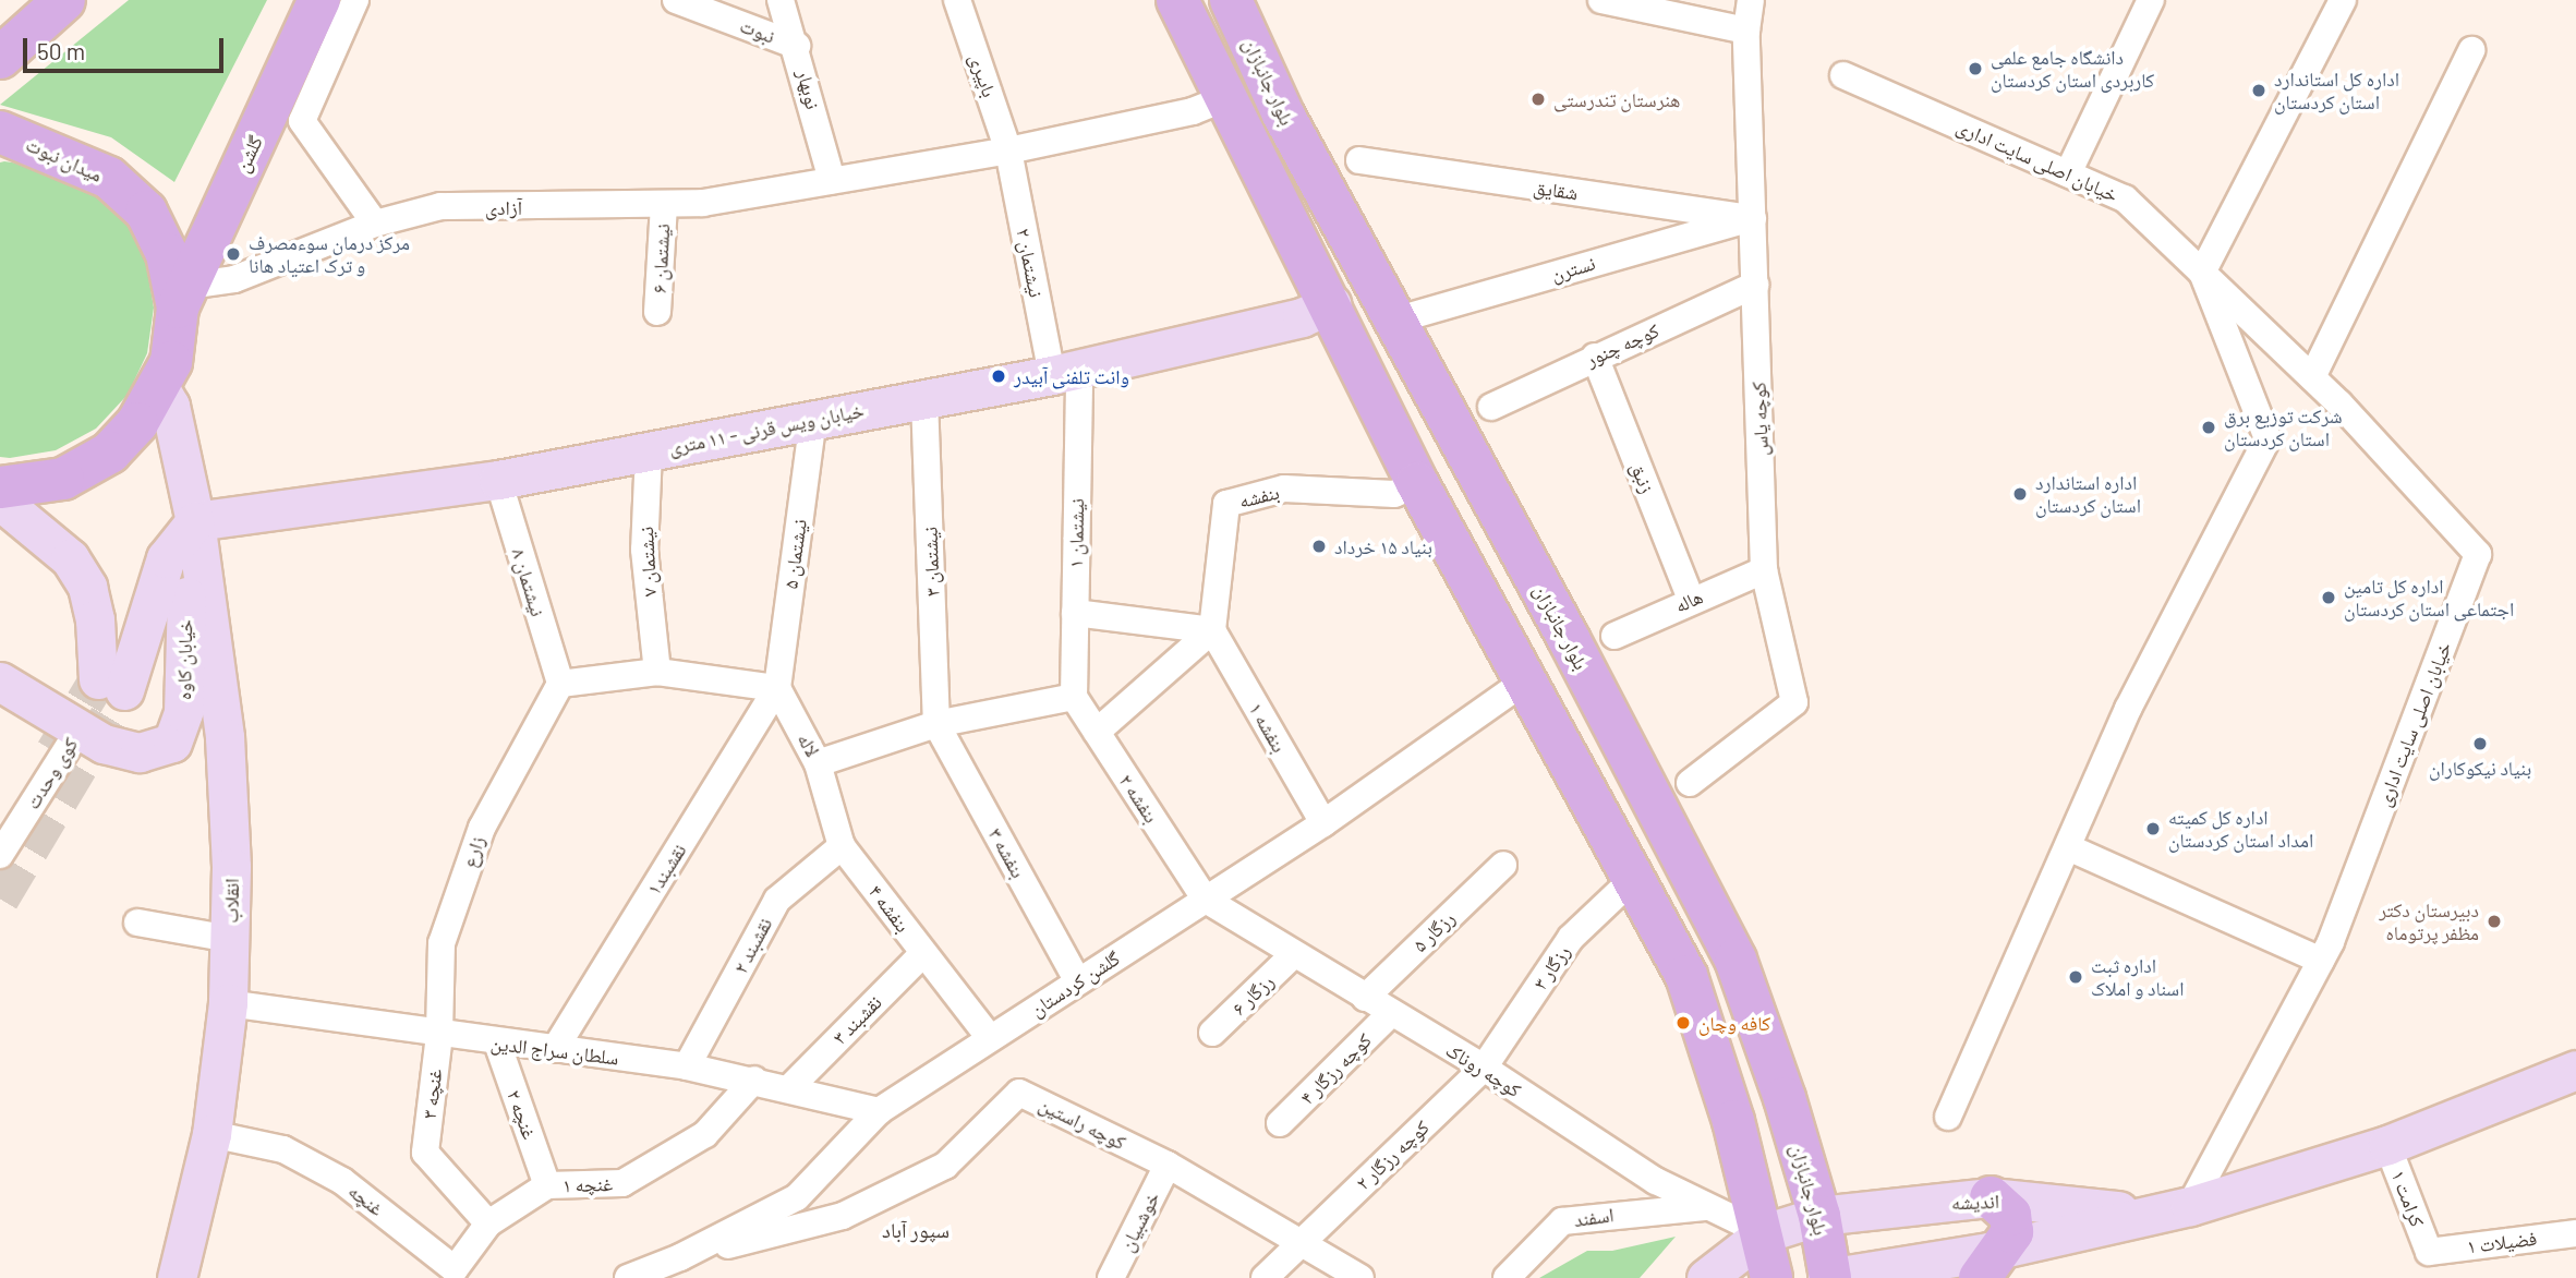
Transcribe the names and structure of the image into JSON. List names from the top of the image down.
{
  "streets": {
    "main road": [
      "بلوار جانبازان",
      "گلشن",
      "میدان نبوت",
      "خیابان ویس قرنی - ۱۱ متری",
      "خیابان کاوه",
      "انقلاب",
      "اندیشه"
    ],
    "street": [
      "نبوت",
      "باپیری",
      "نوبهار",
      "خیابان اصلی سایت اداری",
      "شقایق",
      "آزادی",
      "نیشتمان ۶",
      "۲ نیشتمان",
      "نسترن",
      "کوچه چنور",
      "کوچه یاس",
      "زنبق",
      "بنفشه",
      "نیشتمان ۱",
      "نیشتمان ۵",
      "نیشتمان ۷",
      "نیشتمان ۳",
      "نیشتمان ۸",
      "هاله",
      "بنفشه ۱",
      "لاله",
      "کوی وحدت",
      "بنفشه ۲",
      "زارع",
      "بنفشه ۳",
      "نقشبند۱",
      "بنفشه ۴",
      "رزگار ۵",
      "نقشبند ۲",
      "رزگار ۳",
      "گلشن کردستان",
      "رزگار ۶",
      "نقشبند ۳",
      "سلطان سراج الدین",
      "کوچه رزگار ۴",
      "کوچه روناک",
      "غنچه ۳",
      "غنچه ۲",
      "کوچه راستین",
      "کوچه رزگار ۲",
      "غنچه ۱",
      "کرامت ۱",
      "غنچه",
      "اسفند",
      "خوشبیان",
      "فضیلات ۱"
    ]
  },
  "crossings": [
    ["نبوت", "نوبهار"],
    ["باپیری", "آزادی"],
    ["باپیری", "۲ نیشتمان"],
    ["بلوار جانبازان", "نسترن"],
    ["بلوار جانبازان", "اندیشه"],
    ["نوبهار", "آزادی"],
    ["گلشن", "میدان نبوت"],
    ["گلشن", "آزادی"],
    ["میدان نبوت", "آزادی"],
    ["میدان نبوت", "انقلاب"],
    ["خیابان اصلی سایت اداری", "اندیشه"],
    ["شقایق", "نسترن"],
    ["شقایق", "کوچه یاس"],
    ["آزادی", "نیشتمان ۶"],
    ["آزادی", "۲ نیشتمان"],
    ["۲ نیشتمان", "خیابان ویس قرنی - ۱۱ متری"],
    ["۲ نیشتمان", "نیشتمان ۱"],
    ["نسترن", "کوچه یاس"],
    ["کوچه چنور", "کوچه یاس"],
    ["کوچه چنور", "زنبق"],
    ["کوچه یاس", "هاله"],
    ["خیابان ویس قرنی - ۱۱ متری", "نیشتمان ۱"],
    ["خیابان ویس قرنی - ۱۱ متری", "نیشتمان ۵"],
    ["خیابان ویس قرنی - ۱۱ متری", "نیشتمان ۷"],
    ["خیابان ویس قرنی - ۱۱ متری", "نیشتمان ۳"],
    ["خیابان ویس قرنی - ۱۱ متری", "نیشتمان ۸"],
    ["خیابان ویس قرنی - ۱۱ متری", "خیابان کاوه"],
    ["خیابان ویس قرنی - ۱۱ متری", "انقلاب"],
    ["زنبق", "هاله"],
    ["بنفشه", "بنفشه ۱"],
    ["نیشتمان ۱", "لاله"],
    ["نیشتمان ۱", "بنفشه ۲"],
    ["نیشتمان ۵", "لاله"],
    ["نیشتمان ۵", "نقشبند۱"],
    ["نیشتمان ۳", "لاله"],
    ["نیشتمان ۳", "بنفشه ۳"],
    ["نیشتمان ۸", "زارع"],
    ["خیابان کاوه", "کوی وحدت"],
    ["خیابان کاوه", "انقلاب"],
    ["بنفشه ۱", "گلشن کردستان"],
    ["لاله", "بنفشه ۲"],
    ["لاله", "بنفشه ۳"],
    ["لاله", "نقشبند۱"],
    ["لاله", "بنفشه ۴"],
    ["بنفشه ۲", "گلشن کردستان"],
    ["بنفشه ۲", "کوچه روناک"],
    ["زارع", "سلطان سراج الدین"],
    ["زارع", "غنچه ۳"],
    ["بنفشه ۳", "گلشن کردستان"],
    ["نقشبند۱", "سلطان سراج الدین"],
    ["انقلاب", "سلطان سراج الدین"],
    ["انقلاب", "غنچه"],
    ["بنفشه ۴", "نقشبند ۲"],
    ["بنفشه ۴", "گلشن کردستان"],
    ["بنفشه ۴", "نقشبند ۳"],
    ["رزگار ۵", "کوچه روناک"],
    ["نقشبند ۲", "سلطان سراج الدین"],
    ["رزگار ۳", "کوچه روناک"],
    ["رزگار ۳", "کوچه رزگار ۲"],
    ["گلشن کردستان", "سلطان سراج الدین"],
    ["گلشن کردستان", "کوچه روناک"],
    ["گلشن کردستان", "کوچه راستین"],
    ["رزگار ۶", "کوچه روناک"],
    ["نقشبند ۳", "سلطان سراج الدین"],
    ["سلطان سراج الدین", "غنچه ۳"],
    ["سلطان سراج الدین", "غنچه ۲"],
    ["سلطان سراج الدین", "غنچه ۱"],
    ["کوچه رزگار ۴", "کوچه روناک"],
    ["کوچه روناک", "کوچه رزگار ۲"],
    ["کوچه روناک", "اندیشه"],
    ["کوچه روناک", "اسفند"],
    ["غنچه ۳", "غنچه ۱"],
    ["غنچه ۳", "غنچه"],
    ["غنچه ۲", "غنچه ۱"],
    ["کوچه راستین", "کوچه رزگار ۲"],
    ["کوچه راستین", "خوشبیان"],
    ["غنچه ۱", "غنچه"],
    ["کرامت ۱", "اندیشه"],
    ["کرامت ۱", "فضیلات ۱"]
  ],
  "districts": ["سپور آباد"],
  "places": [
    "دانشگاه جامع علمی کاربردی استان کردستان",
    "اداره کل استاندارد استان کردستان",
    "هنرستان تندرستی",
    "مرکز درمان سوءمصرف و ترک اعتیاد هانا",
    "وانت تلفنی آبیدر",
    "شرکت توزیع برق استان کردستان",
    "اداره استاندارد استان کردستان",
    "بنیاد ۱۵ خرداد",
    "اداره کل تامین اجتماعی استان کردستان",
    "بنیاد نیکوکاران",
    "اداره کل کمیته امداد استان کردستان",
    "دبیرستان دکتر مظفر پرتوماه",
    "اداره ثبت اسناد و املاک",
    "کافه وچان"
  ],
  "scale_bar": "50 m"
}
